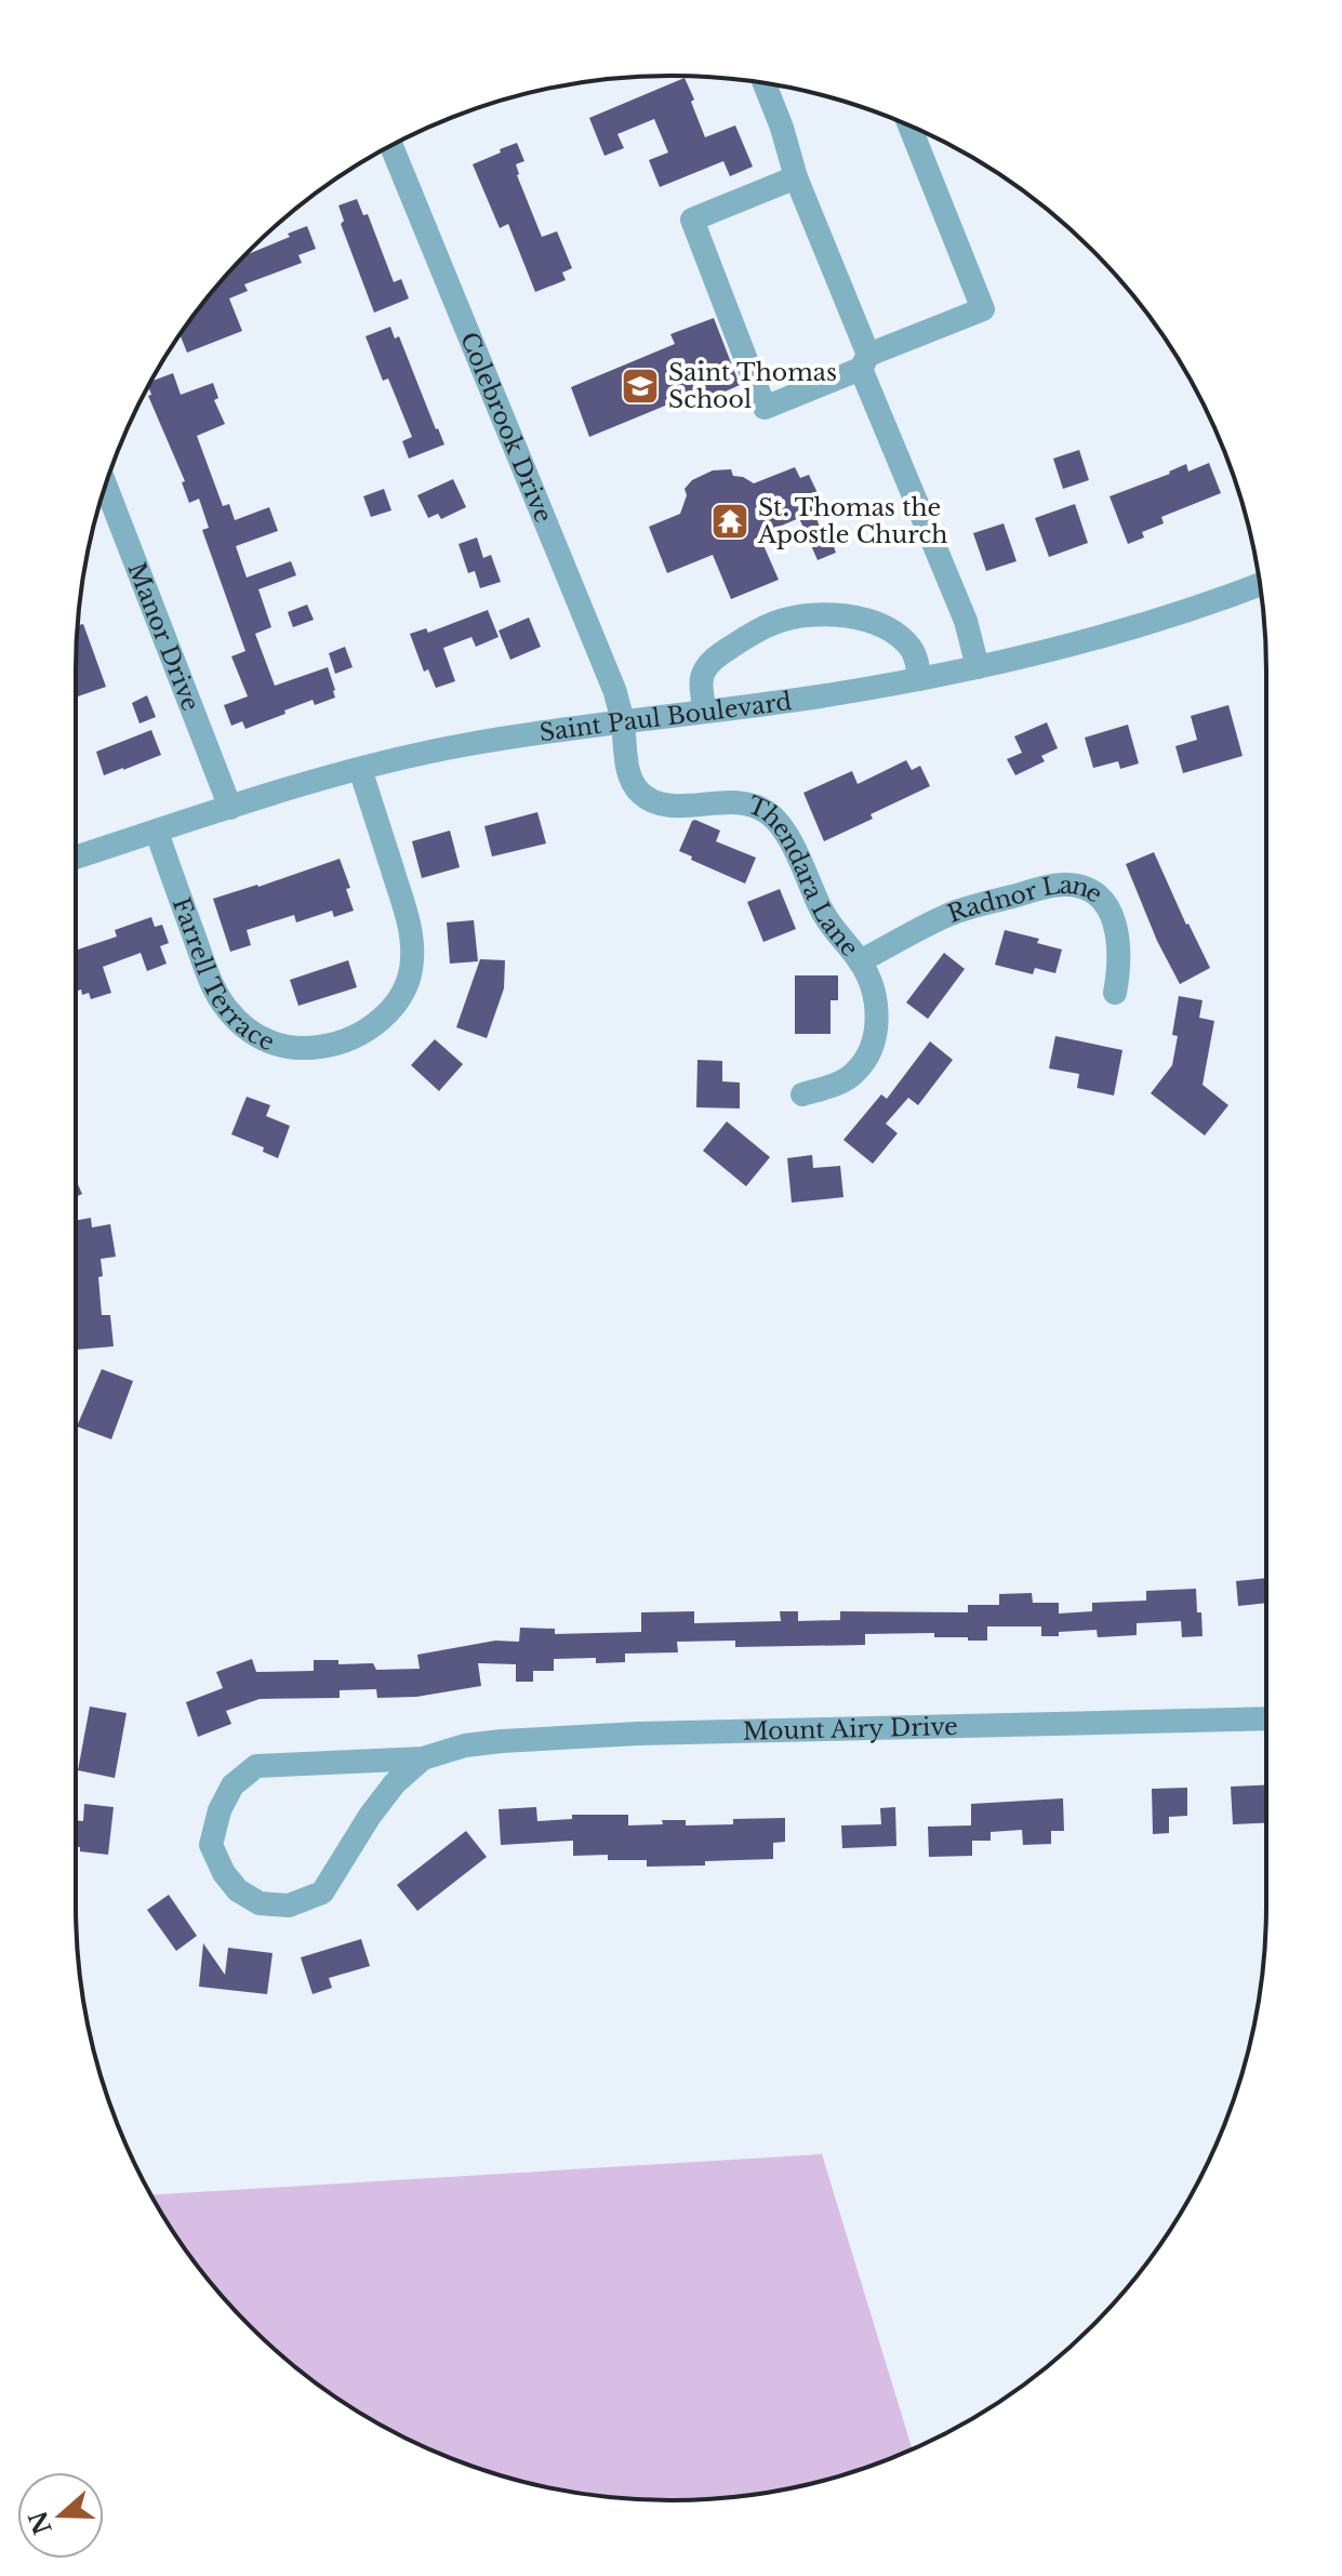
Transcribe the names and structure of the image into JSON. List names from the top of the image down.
{
  "streets": {
    "street": [
      "Colebrook Drive",
      "Manor Drive",
      "Saint Paul Boulevard",
      "Thendara Lane",
      "Radnor Lane",
      "Farrell Terrace",
      "Mount Airy Drive"
    ]
  },
  "crossings": [
    ["Colebrook Drive", "Saint Paul Boulevard"],
    ["Colebrook Drive", "Thendara Lane"],
    ["Manor Drive", "Saint Paul Boulevard"],
    ["Manor Drive", "Farrell Terrace"],
    ["Saint Paul Boulevard", "Thendara Lane"],
    ["Saint Paul Boulevard", "Farrell Terrace"],
    ["Thendara Lane", "Radnor Lane"]
  ],
  "places": {
    "school or university": ["Saint Thomas School"],
    "temple": ["St. Thomas the Apostle Church"]
  },
  "north": "left"
}
